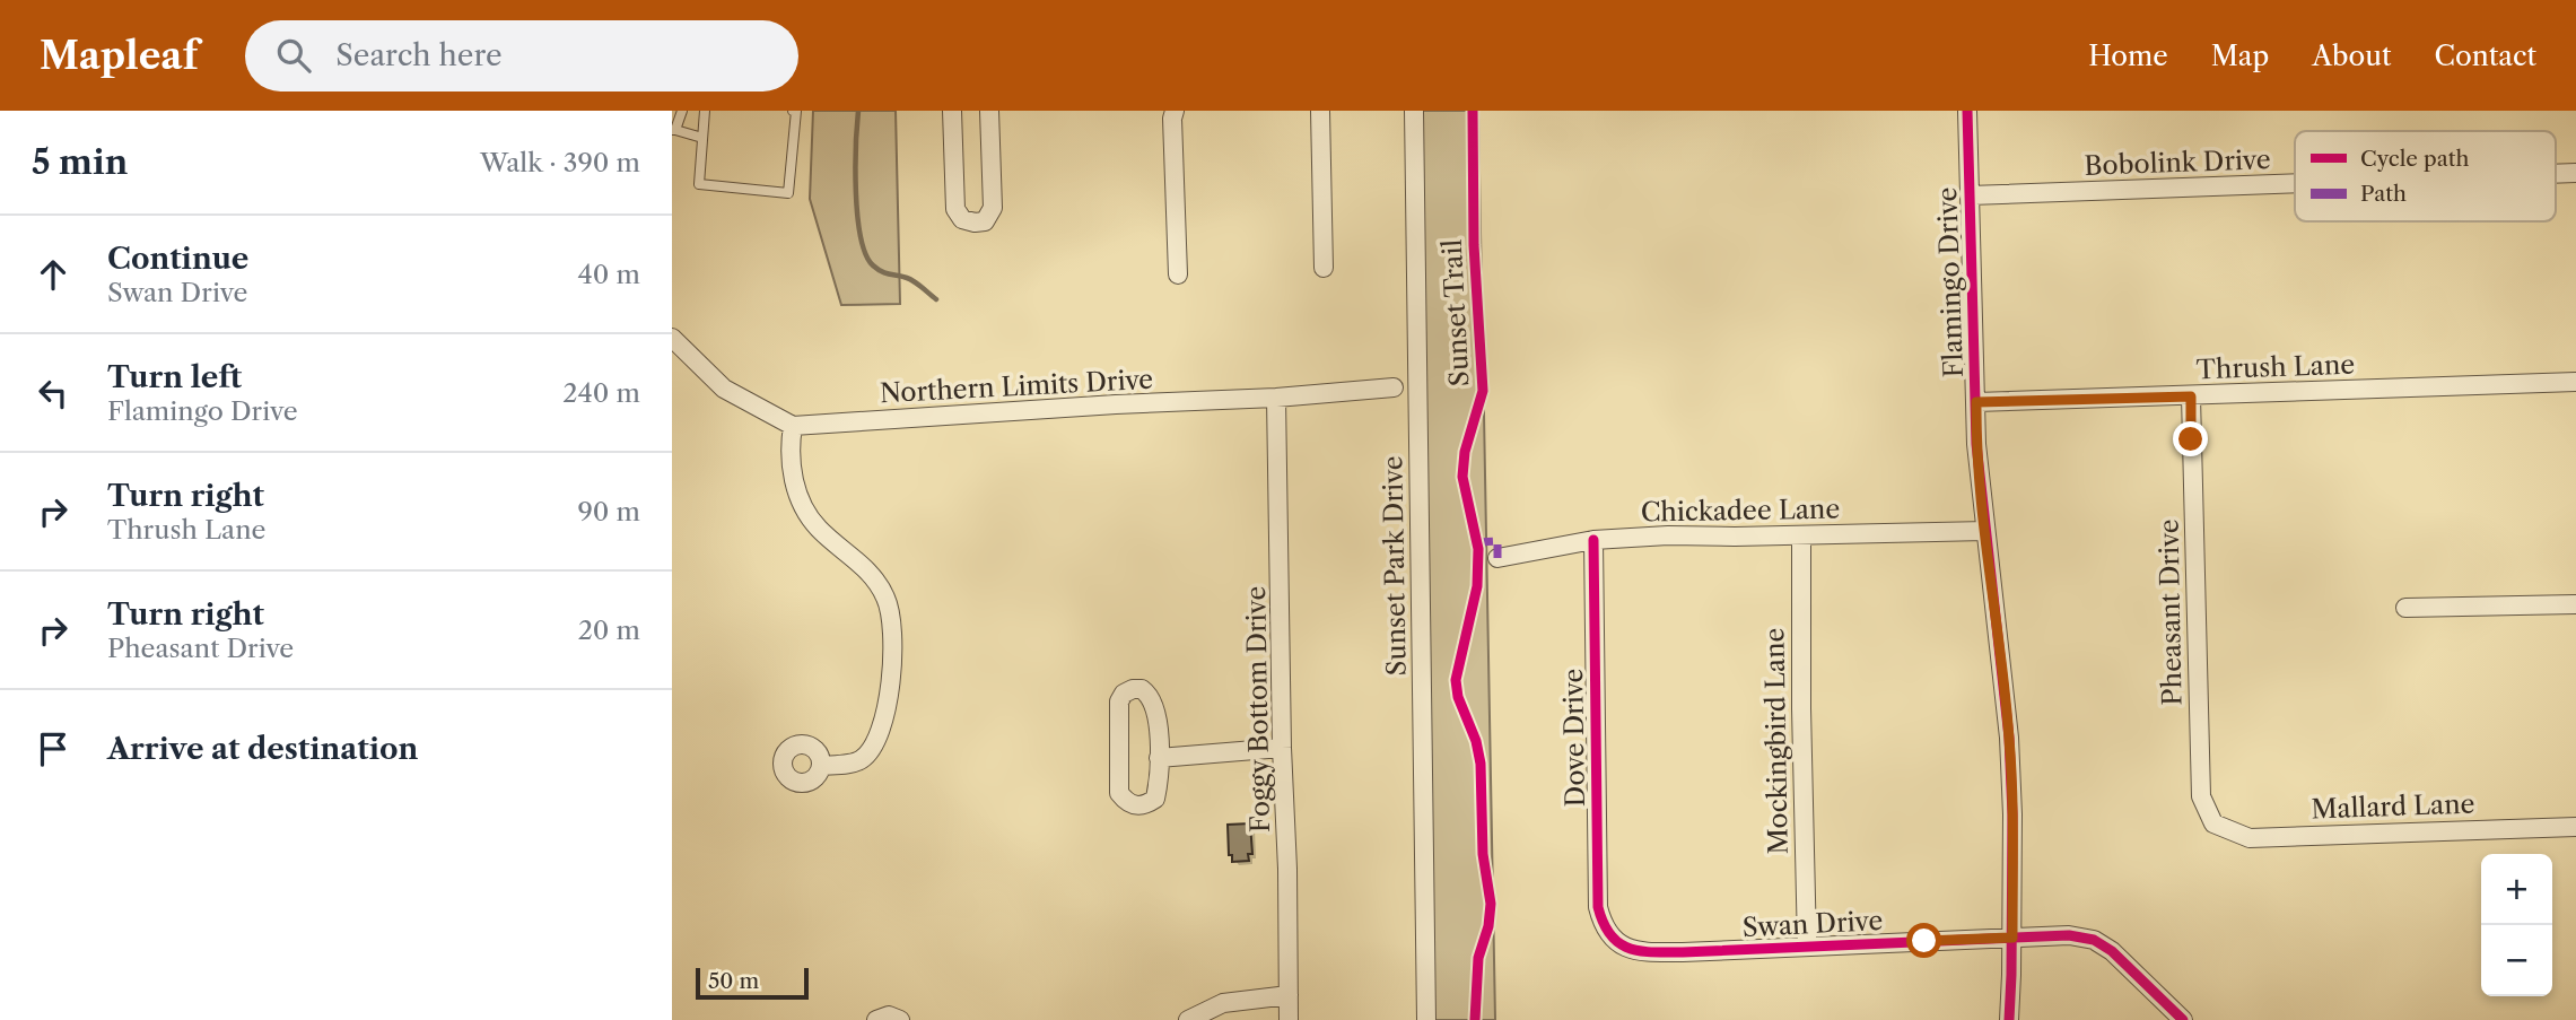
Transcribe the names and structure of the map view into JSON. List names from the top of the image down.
{
  "streets": {
    "street": [
      "Bobolink Drive",
      "Flamingo Drive",
      "Thrush Lane",
      "Northern Limits Drive",
      "Chickadee Lane",
      "Sunset Park Drive",
      "Pheasant Drive",
      "Foggy Bottom Drive",
      "Dove Drive",
      "Mockingbird Lane",
      "Mallard Lane",
      "Swan Drive"
    ],
    "cycle path": ["Sunset Trail"]
  },
  "crossings": [
    ["Bobolink Drive", "Flamingo Drive"],
    ["Flamingo Drive", "Thrush Lane"],
    ["Flamingo Drive", "Chickadee Lane"],
    ["Flamingo Drive", "Swan Drive"],
    ["Thrush Lane", "Pheasant Drive"],
    ["Northern Limits Drive", "Foggy Bottom Drive"],
    ["Chickadee Lane", "Dove Drive"],
    ["Chickadee Lane", "Mockingbird Lane"],
    ["Pheasant Drive", "Mallard Lane"],
    ["Dove Drive", "Swan Drive"],
    ["Mockingbird Lane", "Swan Drive"]
  ],
  "legend": ["Cycle path", "Path"],
  "scale_bar": "50 m",
  "page": {
    "header": "Mapleaf",
    "search": "Search here",
    "nav": [
      "Home",
      "Map",
      "About",
      "Contact"
    ],
    "heading": ["5 min", "Walk · 390 m"],
    "list": [
      ["Continue", "Swan Drive", "40 m"],
      ["Turn left", "Flamingo Drive", "240 m"],
      ["Turn right", "Thrush Lane", "90 m"],
      ["Turn right", "Pheasant Drive", "20 m"],
      "Arrive at destination"
    ],
    "map_buttons": ["+", "−"],
    "scale": "50 m"
  }
}
